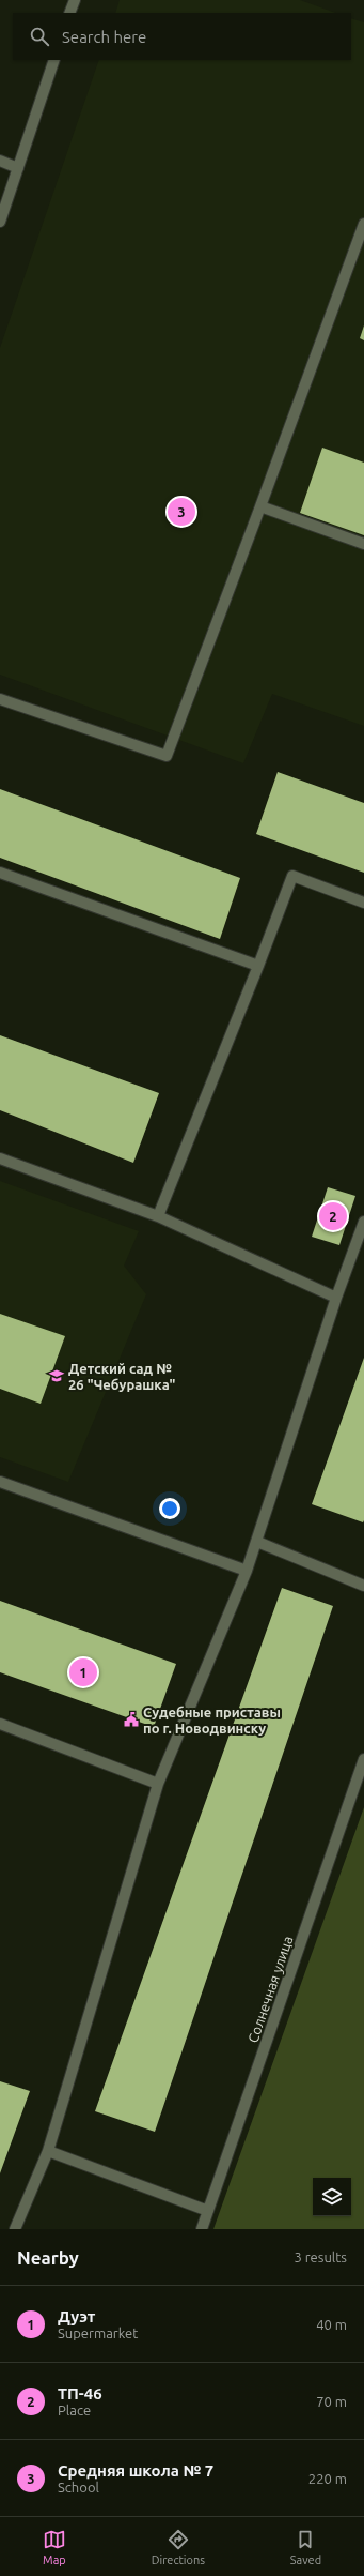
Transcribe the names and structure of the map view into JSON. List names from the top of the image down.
{
  "streets": {
    "street": ["Солнечная улица"]
  },
  "places": {
    "school or university": ["Детский сад № 26 \"Чебурашка\""],
    "public building": ["Судебные приставы по г. Новодвинску"]
  },
  "page": {
    "search": "Search here",
    "pins": ["3", "2", "1"],
    "heading": ["Nearby", "3 results"],
    "list": [
      {
        "mark": "1",
        "name": "Дуэт",
        "note": "Supermarket",
        "value": "40 m"
      },
      {
        "mark": "2",
        "name": "ТП-46",
        "note": "Place",
        "value": "70 m"
      },
      {
        "mark": "3",
        "name": "Средняя школа № 7",
        "note": "School",
        "value": "220 m"
      }
    ],
    "nav": ["Map", "Directions", "Saved"]
  }
}
